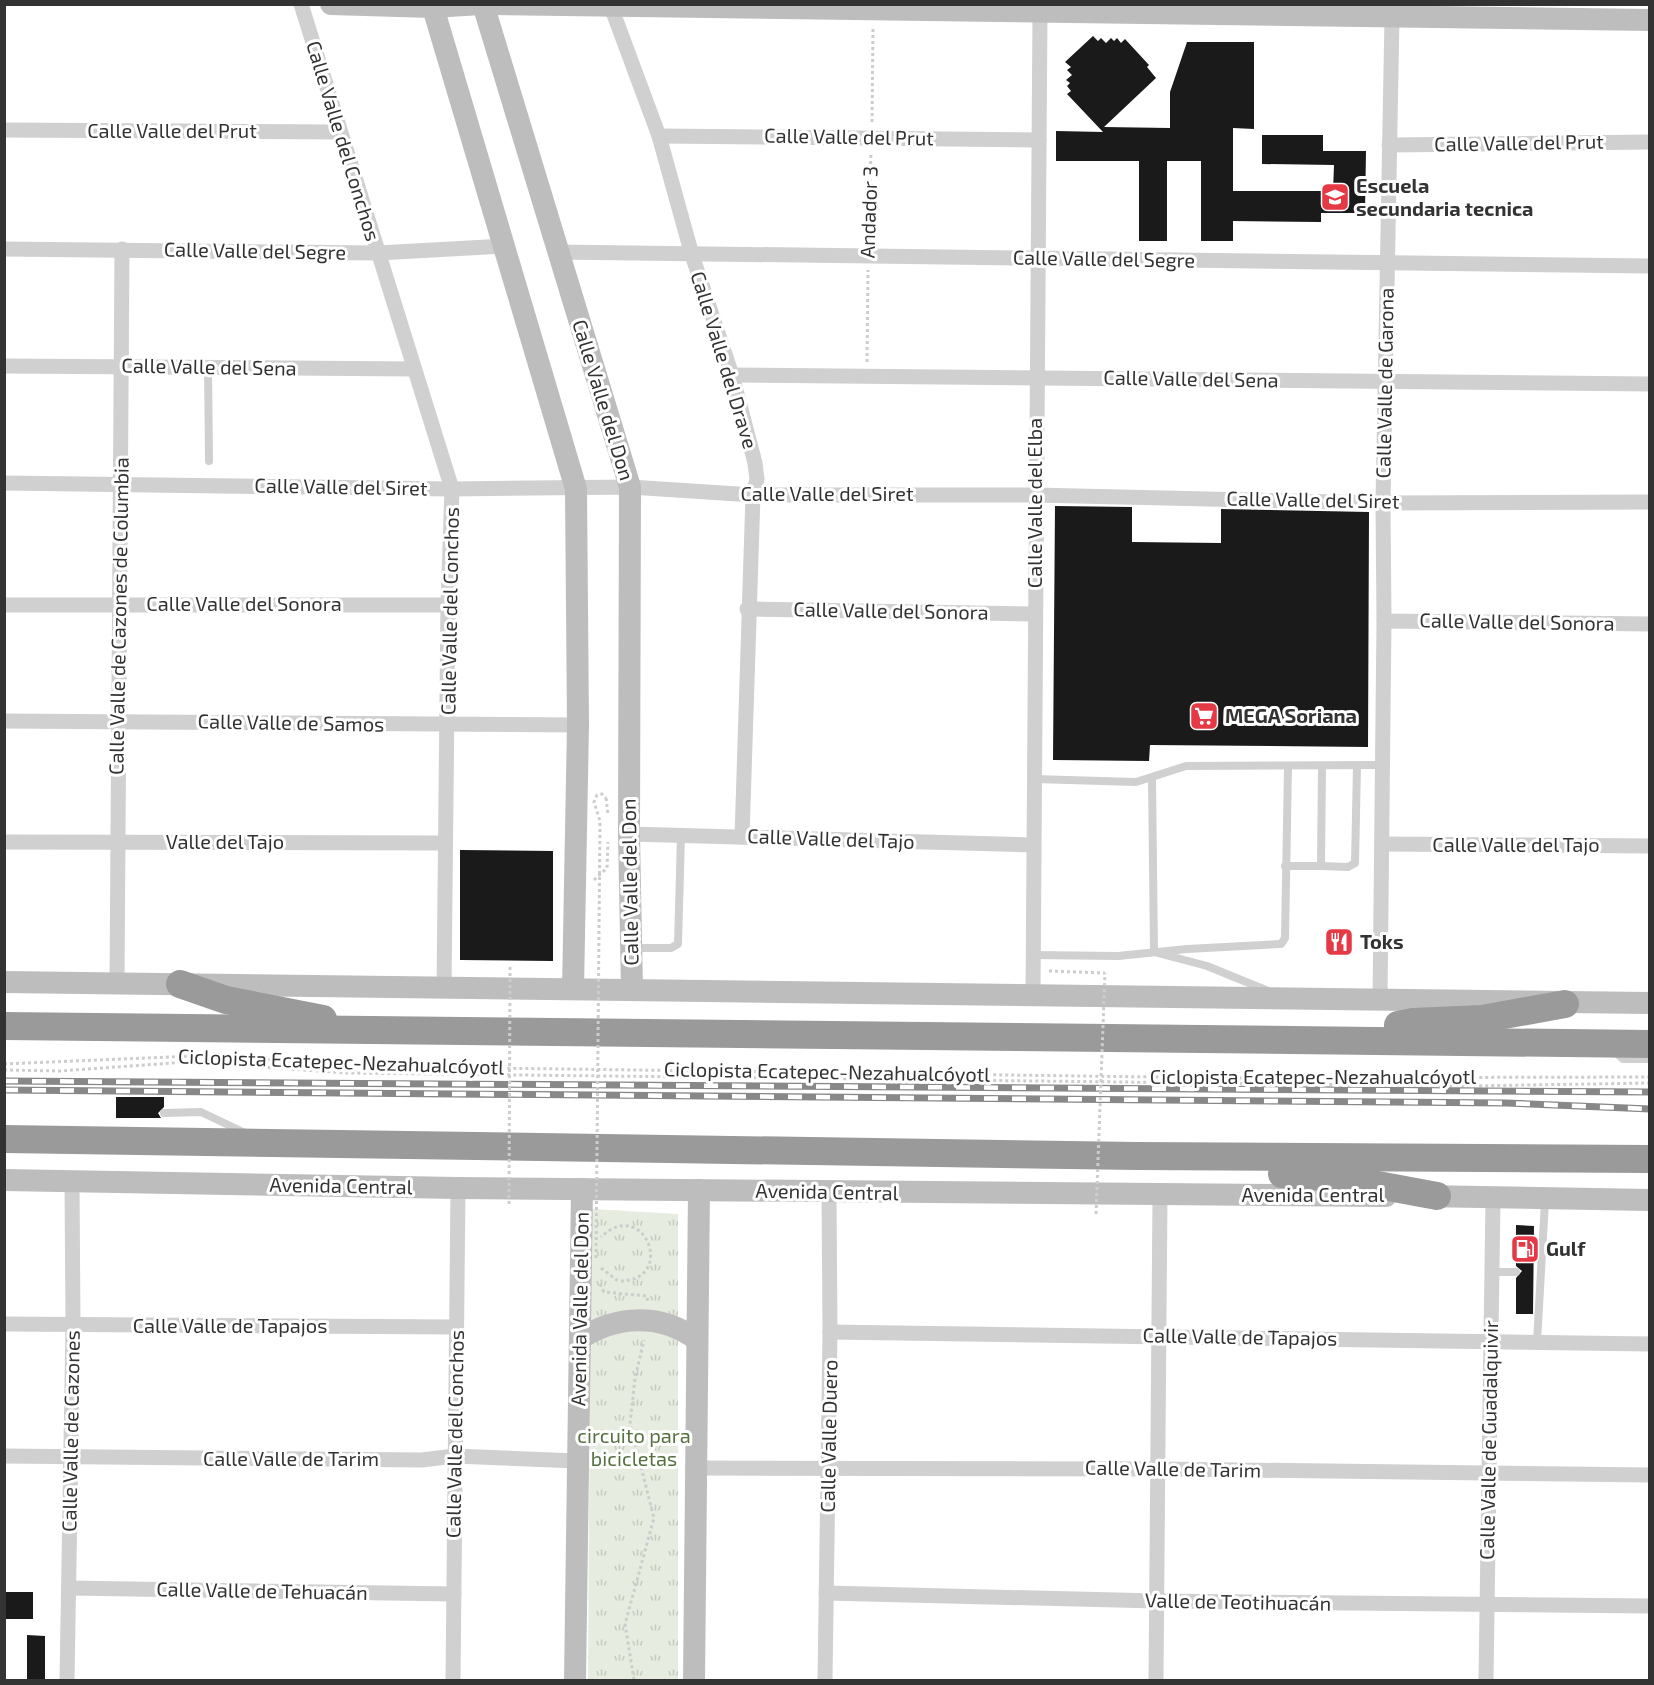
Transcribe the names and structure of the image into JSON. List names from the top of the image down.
{
  "streets": {
    "highway": ["Avenida Central"],
    "street": [
      "Calle Valle del Prut",
      "Calle Valle del Conchos",
      "Calle Valle del Segre",
      "Calle Valle del Drave",
      "Calle Valle del Sena",
      "Calle Valle de Garona",
      "Calle Valle del Don",
      "Calle Valle del Siret",
      "Calle Valle del Elba",
      "Calle Valle del Sonora",
      "Calle Valle de Cazones de Columbia",
      "Calle Valle de Samos",
      "Calle Valle del Tajo",
      "Valle del Tajo",
      "Avenida Valle del Don",
      "Calle Valle de Tapajos",
      "Calle Valle de Cazones",
      "Calle Valle Duero",
      "Calle Valle de Guadalquivir",
      "Calle Valle de Tarim",
      "Calle Valle de Tehuacán",
      "Valle de Teotihuacán"
    ],
    "path": ["Andador 3", "Ciclopista Ecatepec-Nezahualcóyotl"]
  },
  "crossings": [
    ["Calle Valle del Prut", "Calle Valle del Conchos"],
    ["Calle Valle del Prut", "Andador 3"],
    ["Calle Valle del Prut", "Calle Valle del Drave"],
    ["Calle Valle del Prut", "Calle Valle de Garona"],
    ["Calle Valle del Prut", "Calle Valle del Elba"],
    ["Calle Valle del Conchos", "Calle Valle del Segre"],
    ["Calle Valle del Conchos", "Calle Valle del Sena"],
    ["Calle Valle del Conchos", "Calle Valle del Siret"],
    ["Calle Valle del Conchos", "Calle Valle del Sonora"],
    ["Calle Valle del Conchos", "Calle Valle de Samos"],
    ["Calle Valle del Conchos", "Valle del Tajo"],
    ["Calle Valle del Conchos", "Avenida Central"],
    ["Calle Valle del Conchos", "Calle Valle de Tapajos"],
    ["Calle Valle del Conchos", "Calle Valle de Tarim"],
    ["Calle Valle del Conchos", "Calle Valle de Tehuacán"],
    ["Andador 3", "Calle Valle del Segre"],
    ["Andador 3", "Calle Valle del Sena"],
    ["Calle Valle del Segre", "Calle Valle del Drave"],
    ["Calle Valle del Segre", "Calle Valle de Garona"],
    ["Calle Valle del Segre", "Calle Valle del Don"],
    ["Calle Valle del Segre", "Calle Valle del Elba"],
    ["Calle Valle del Segre", "Calle Valle de Cazones de Columbia"],
    ["Calle Valle del Drave", "Calle Valle del Sena"],
    ["Calle Valle del Drave", "Calle Valle del Siret"],
    ["Calle Valle del Drave", "Calle Valle del Sonora"],
    ["Calle Valle del Drave", "Calle Valle del Tajo"],
    ["Calle Valle del Sena", "Calle Valle de Garona"],
    ["Calle Valle del Sena", "Calle Valle del Elba"],
    ["Calle Valle del Sena", "Calle Valle de Cazones de Columbia"],
    ["Calle Valle de Garona", "Calle Valle del Siret"],
    ["Calle Valle de Garona", "Calle Valle del Sonora"],
    ["Calle Valle de Garona", "Calle Valle del Tajo"],
    ["Calle Valle del Don", "Calle Valle del Siret"],
    ["Calle Valle del Don", "Calle Valle del Tajo"],
    ["Calle Valle del Siret", "Calle Valle del Elba"],
    ["Calle Valle del Siret", "Calle Valle de Cazones de Columbia"],
    ["Calle Valle del Elba", "Calle Valle del Sonora"],
    ["Calle Valle del Elba", "Calle Valle del Tajo"],
    ["Calle Valle del Sonora", "Calle Valle de Cazones de Columbia"],
    ["Calle Valle de Cazones de Columbia", "Calle Valle de Samos"],
    ["Calle Valle de Cazones de Columbia", "Valle del Tajo"],
    ["Avenida Central", "Avenida Valle del Don"],
    ["Avenida Central", "Calle Valle de Cazones"],
    ["Avenida Central", "Calle Valle Duero"],
    ["Avenida Central", "Calle Valle de Guadalquivir"],
    ["Avenida Valle del Don", "Calle Valle de Tarim"],
    ["Calle Valle de Tapajos", "Calle Valle de Cazones"],
    ["Calle Valle de Tapajos", "Calle Valle Duero"],
    ["Calle Valle de Tapajos", "Calle Valle de Guadalquivir"],
    ["Calle Valle de Cazones", "Calle Valle de Tarim"],
    ["Calle Valle de Cazones", "Calle Valle de Tehuacán"],
    ["Calle Valle Duero", "Calle Valle de Tarim"],
    ["Calle Valle Duero", "Valle de Teotihuacán"],
    ["Calle Valle de Guadalquivir", "Calle Valle de Tarim"],
    ["Calle Valle de Guadalquivir", "Valle de Teotihuacán"]
  ],
  "parks": ["circuito para bicicletas"],
  "places": {
    "school or university": ["Escuela secundaria tecnica"],
    "supermarket": ["MEGA Soriana"],
    "restaurant": ["Toks"],
    "fuel station": ["Gulf"]
  }
}
